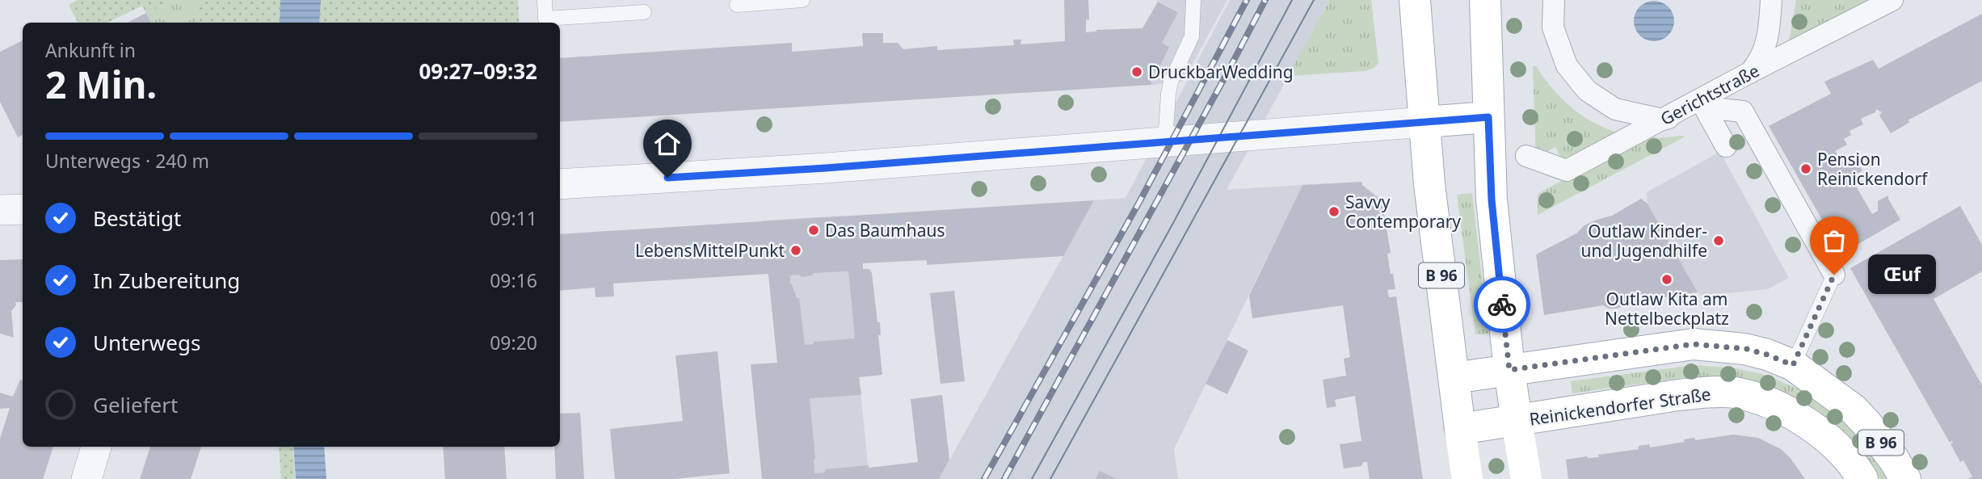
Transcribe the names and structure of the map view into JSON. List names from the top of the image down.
{
  "streets": {
    "main road": ["B 96", "Reinickendorfer Straße"],
    "street": ["Gerichtstraße"]
  },
  "crossings": [
    ["B 96", "Reinickendorfer Straße"]
  ],
  "places": [
    "DruckbarWedding",
    "Pension Reinickendorf",
    "Savvy Contemporary",
    "Das Baumhaus",
    "Outlaw Kinder- und Jugendhilfe",
    "LebensMittelPunkt",
    "Œuf",
    "Outlaw Kita am Nettelbeckplatz"
  ],
  "page": {
    "heading": ["2 Min.", "Ankunft in", "09:27–09:32"],
    "bar": "Unterwegs · 240 m",
    "list": [
      ["Bestätigt", "09:11"],
      ["In Zubereitung", "09:16"],
      ["Unterwegs", "09:20"],
      "Geliefert"
    ],
    "bubble": "Œuf"
  }
}
